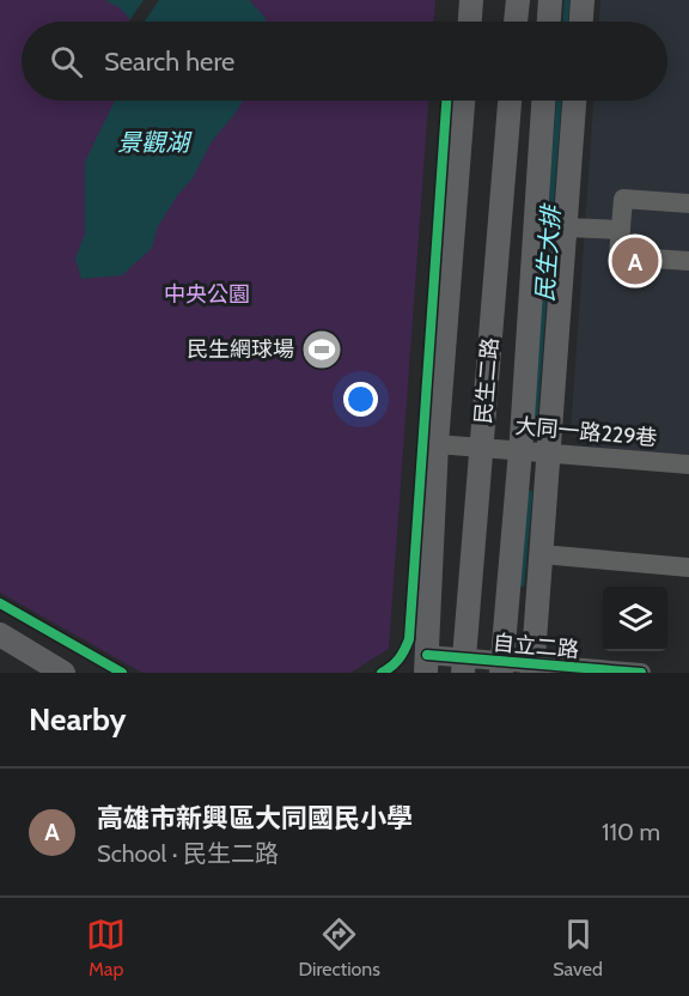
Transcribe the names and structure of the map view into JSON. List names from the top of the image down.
{
  "streets": {
    "main road": ["民生二路"],
    "street": ["大同一路229巷", "自立二路"]
  },
  "crossings": [
    ["民生二路", "大同一路229巷"],
    ["民生二路", "自立二路"]
  ],
  "water": ["景觀湖", "民生大排"],
  "parks": ["中央公園"],
  "places": {
    "sports": ["民生網球場"]
  },
  "page": {
    "search": "Search here",
    "pins": "A",
    "heading": "Nearby",
    "list": [
      {
        "mark": "A",
        "name": "高雄市新興區大同國民小學",
        "note": "School · 民生二路",
        "value": "110 m"
      }
    ],
    "nav": ["Map", "Directions", "Saved"]
  }
}
